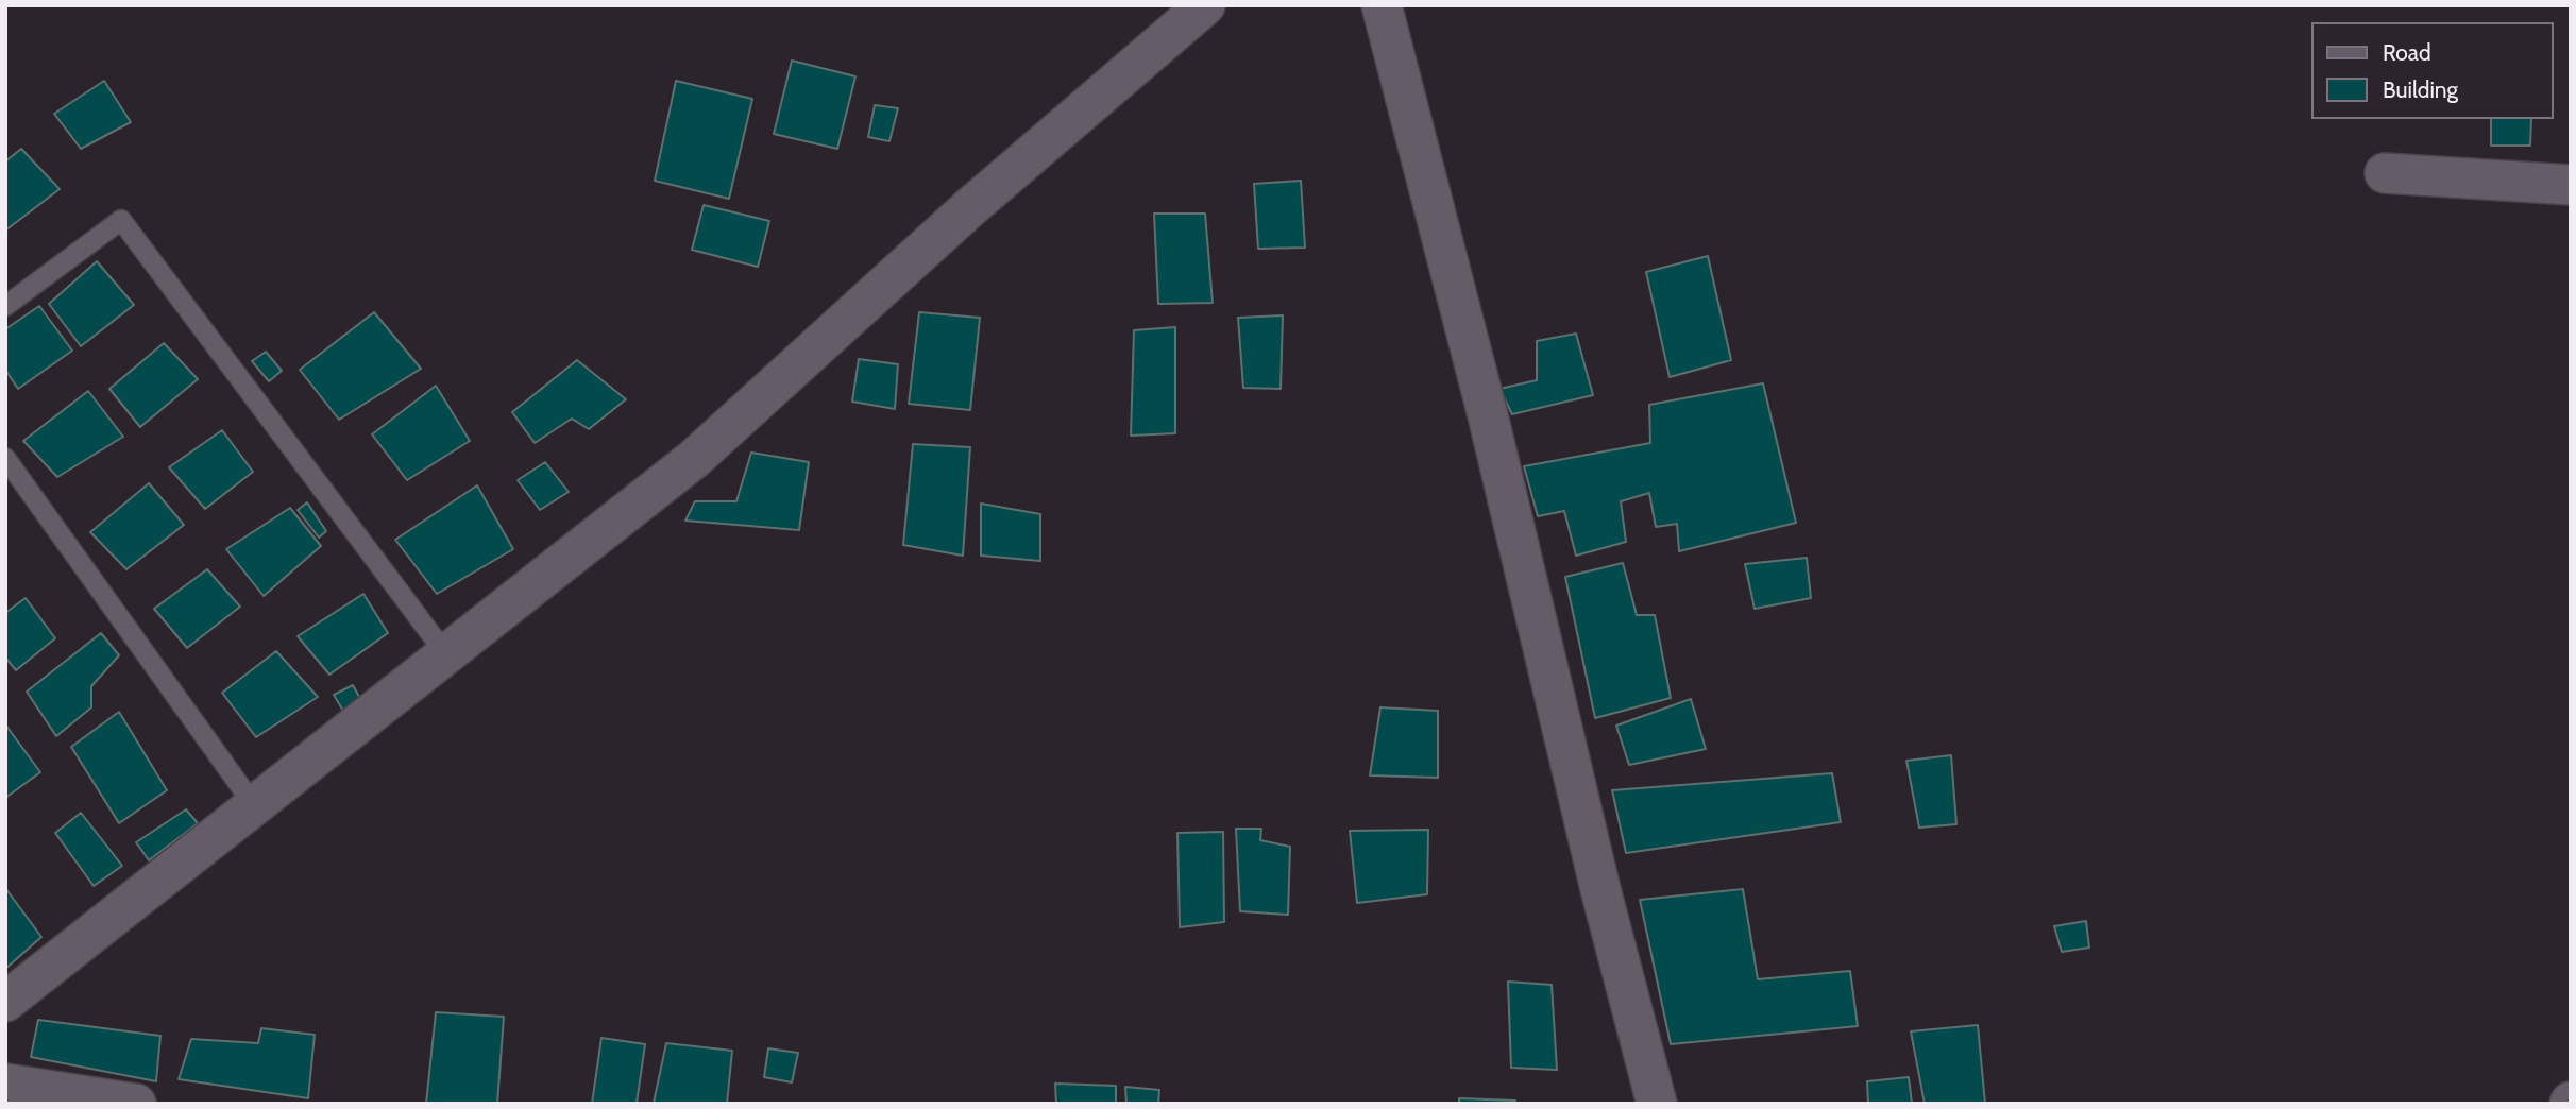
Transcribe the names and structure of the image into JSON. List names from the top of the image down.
{
  "legend": ["Road", "Building"]
}
